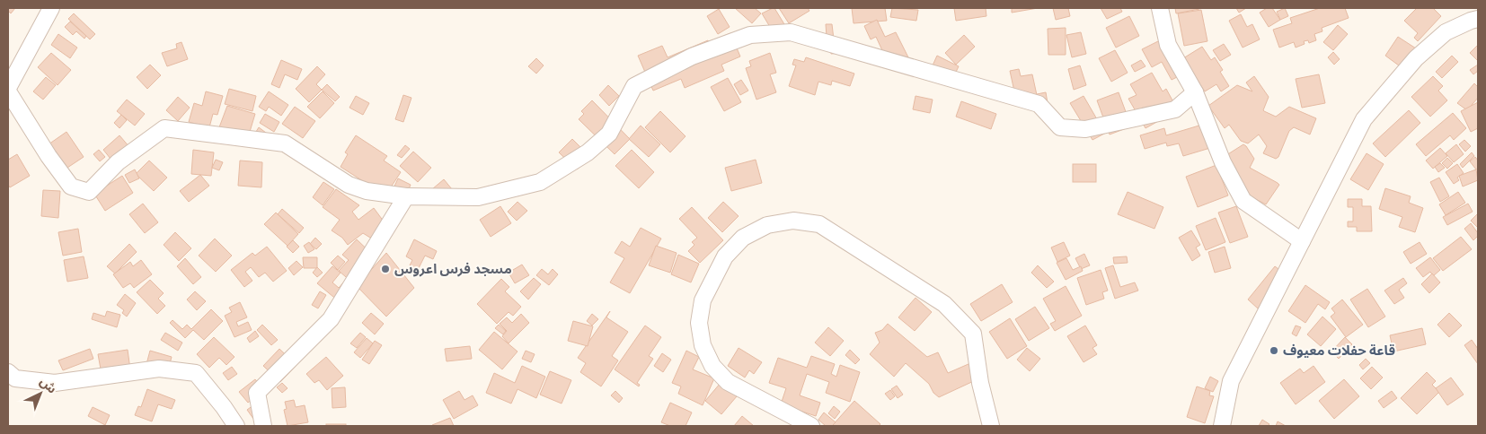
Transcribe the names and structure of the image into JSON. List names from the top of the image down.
{
  "places": ["مسجد فرس اعروس", "قاعة حفلات معيوف"],
  "north": "top right"
}
